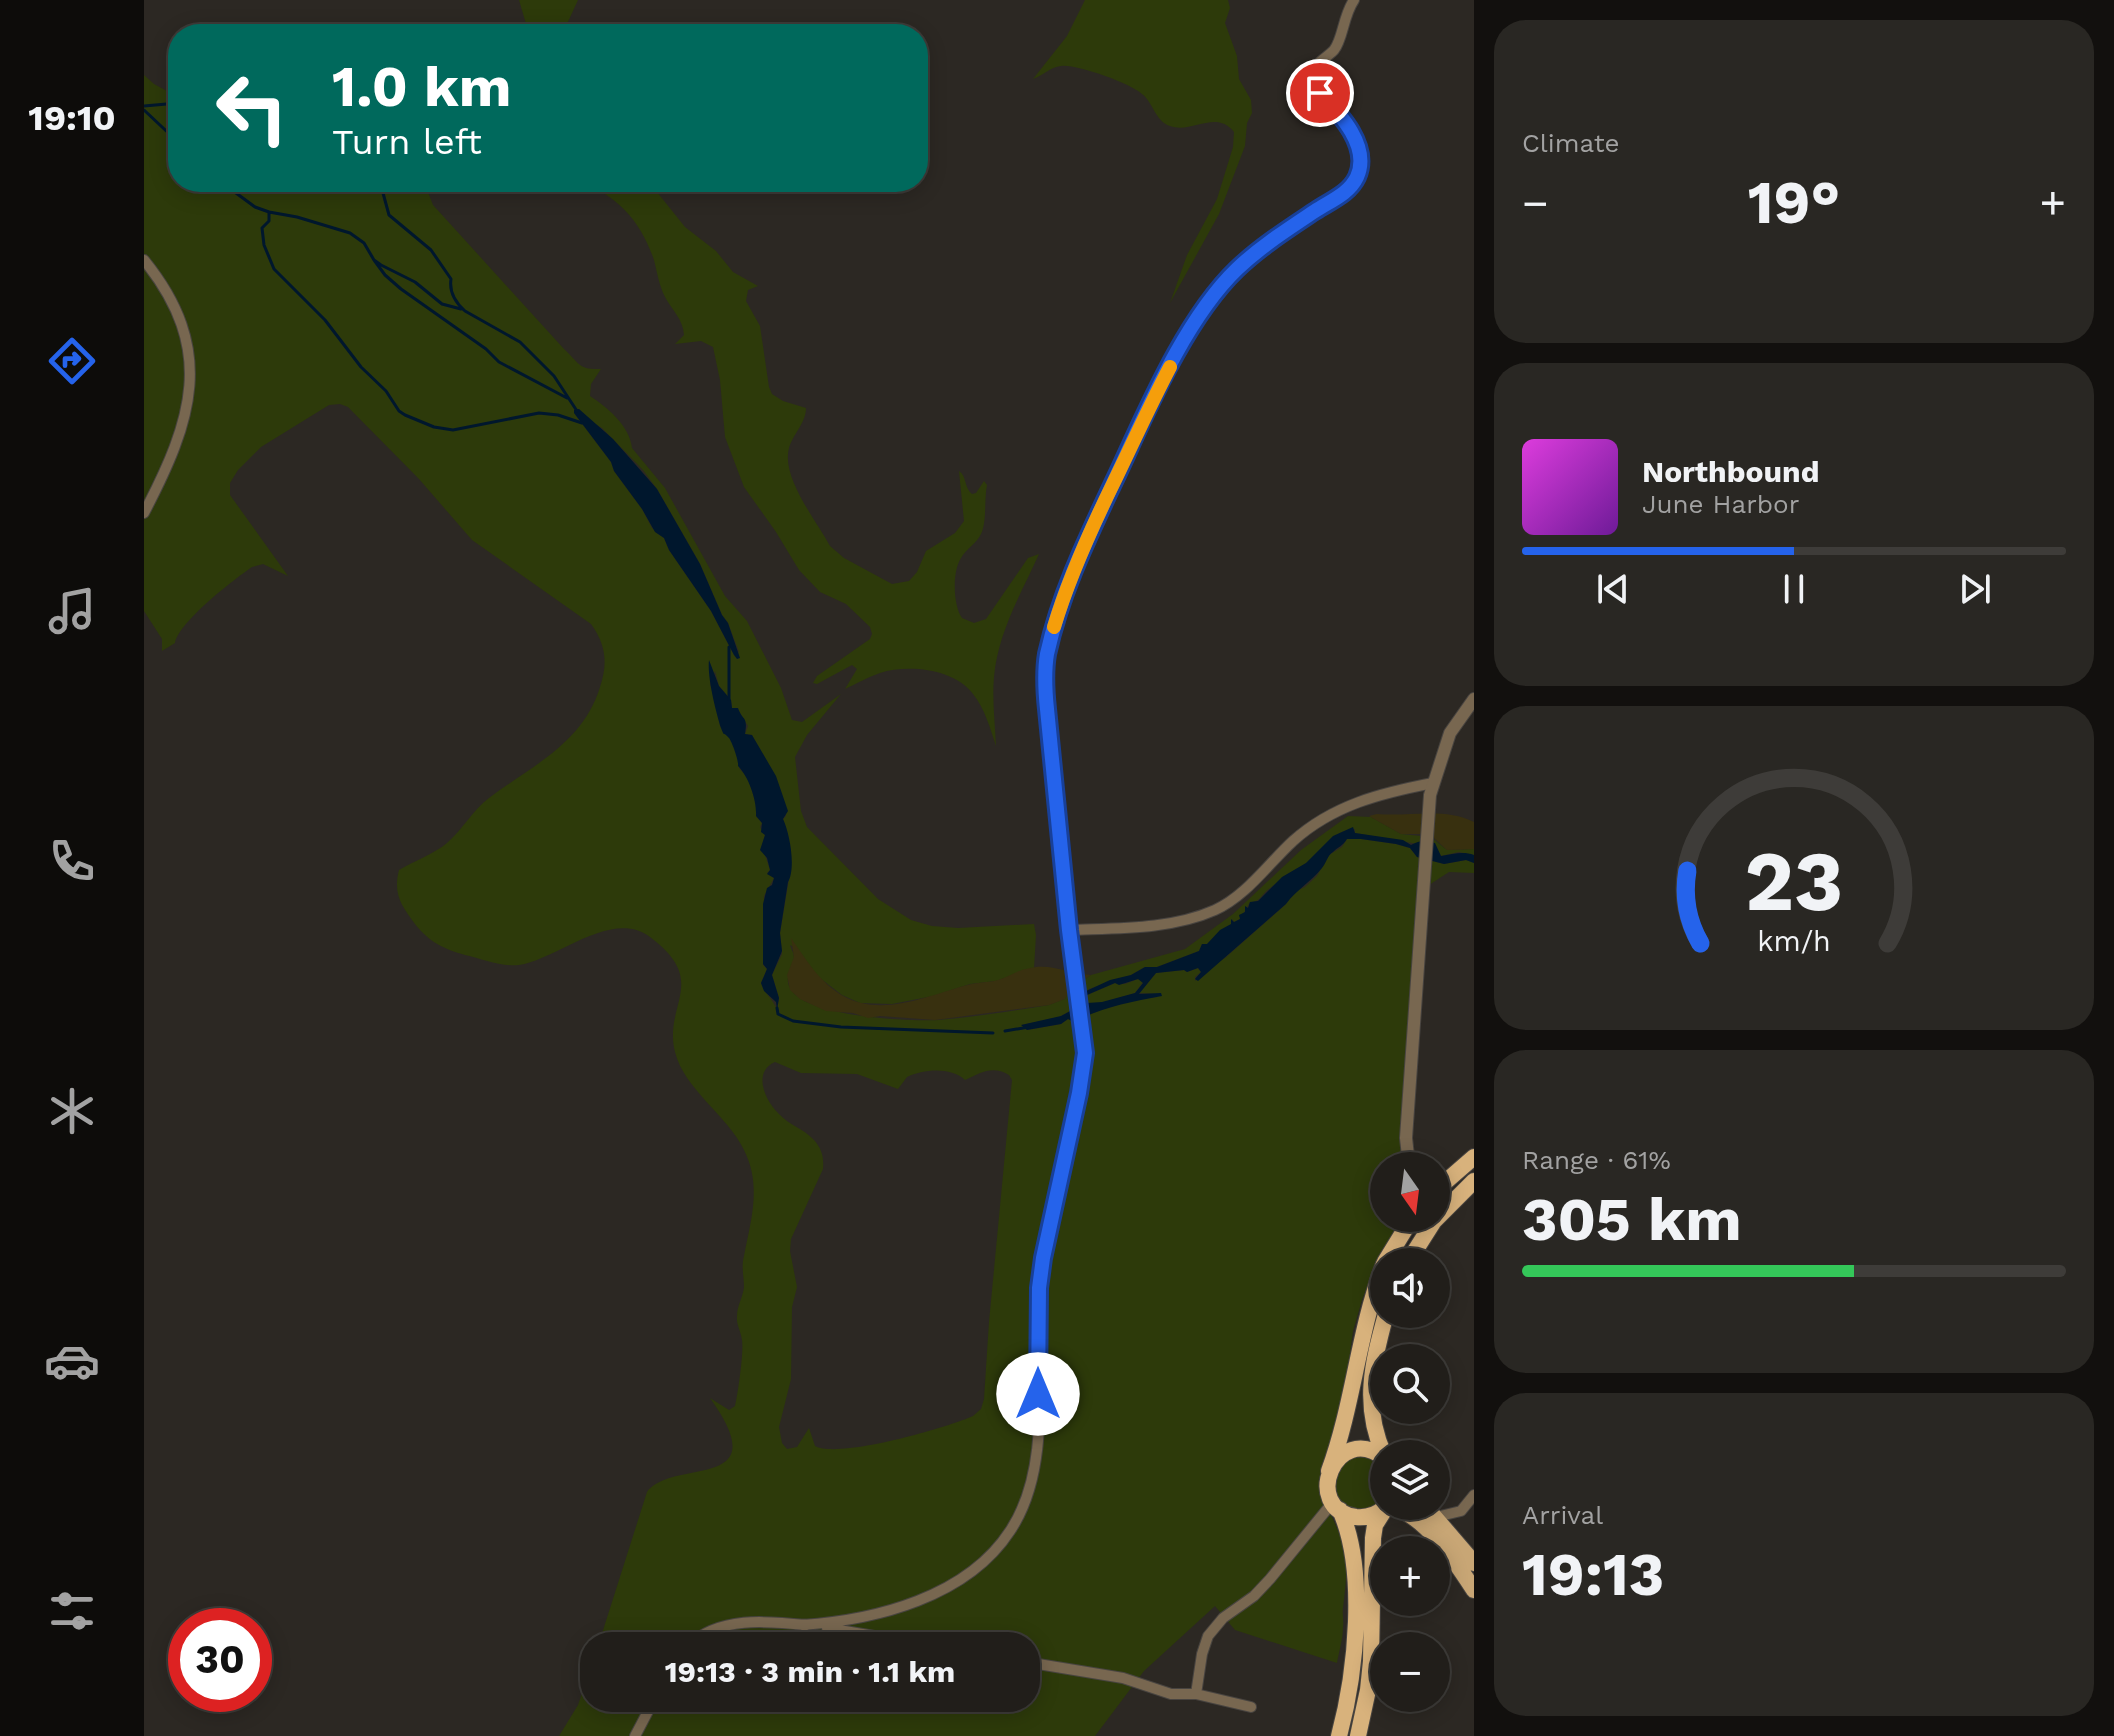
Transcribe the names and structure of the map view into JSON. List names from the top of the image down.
{
  "north": "bottom",
  "page": {
    "tabs": "19:10",
    "tile": [
      "Climate",
      ["Range · 61%", "305 km"],
      ["Arrival", "19:13"]
    ],
    "turn": ["1.0 km", "Turn left"],
    "heat": ["−", "19°", "+"],
    "song": ["Northbound", "June Harbor"],
    "map_buttons": ["+", "−"],
    "limit": "30",
    "trip": "19:13 · 3 min · 1.1 km",
    "gauge": ["23", "km/h"]
  }
}
